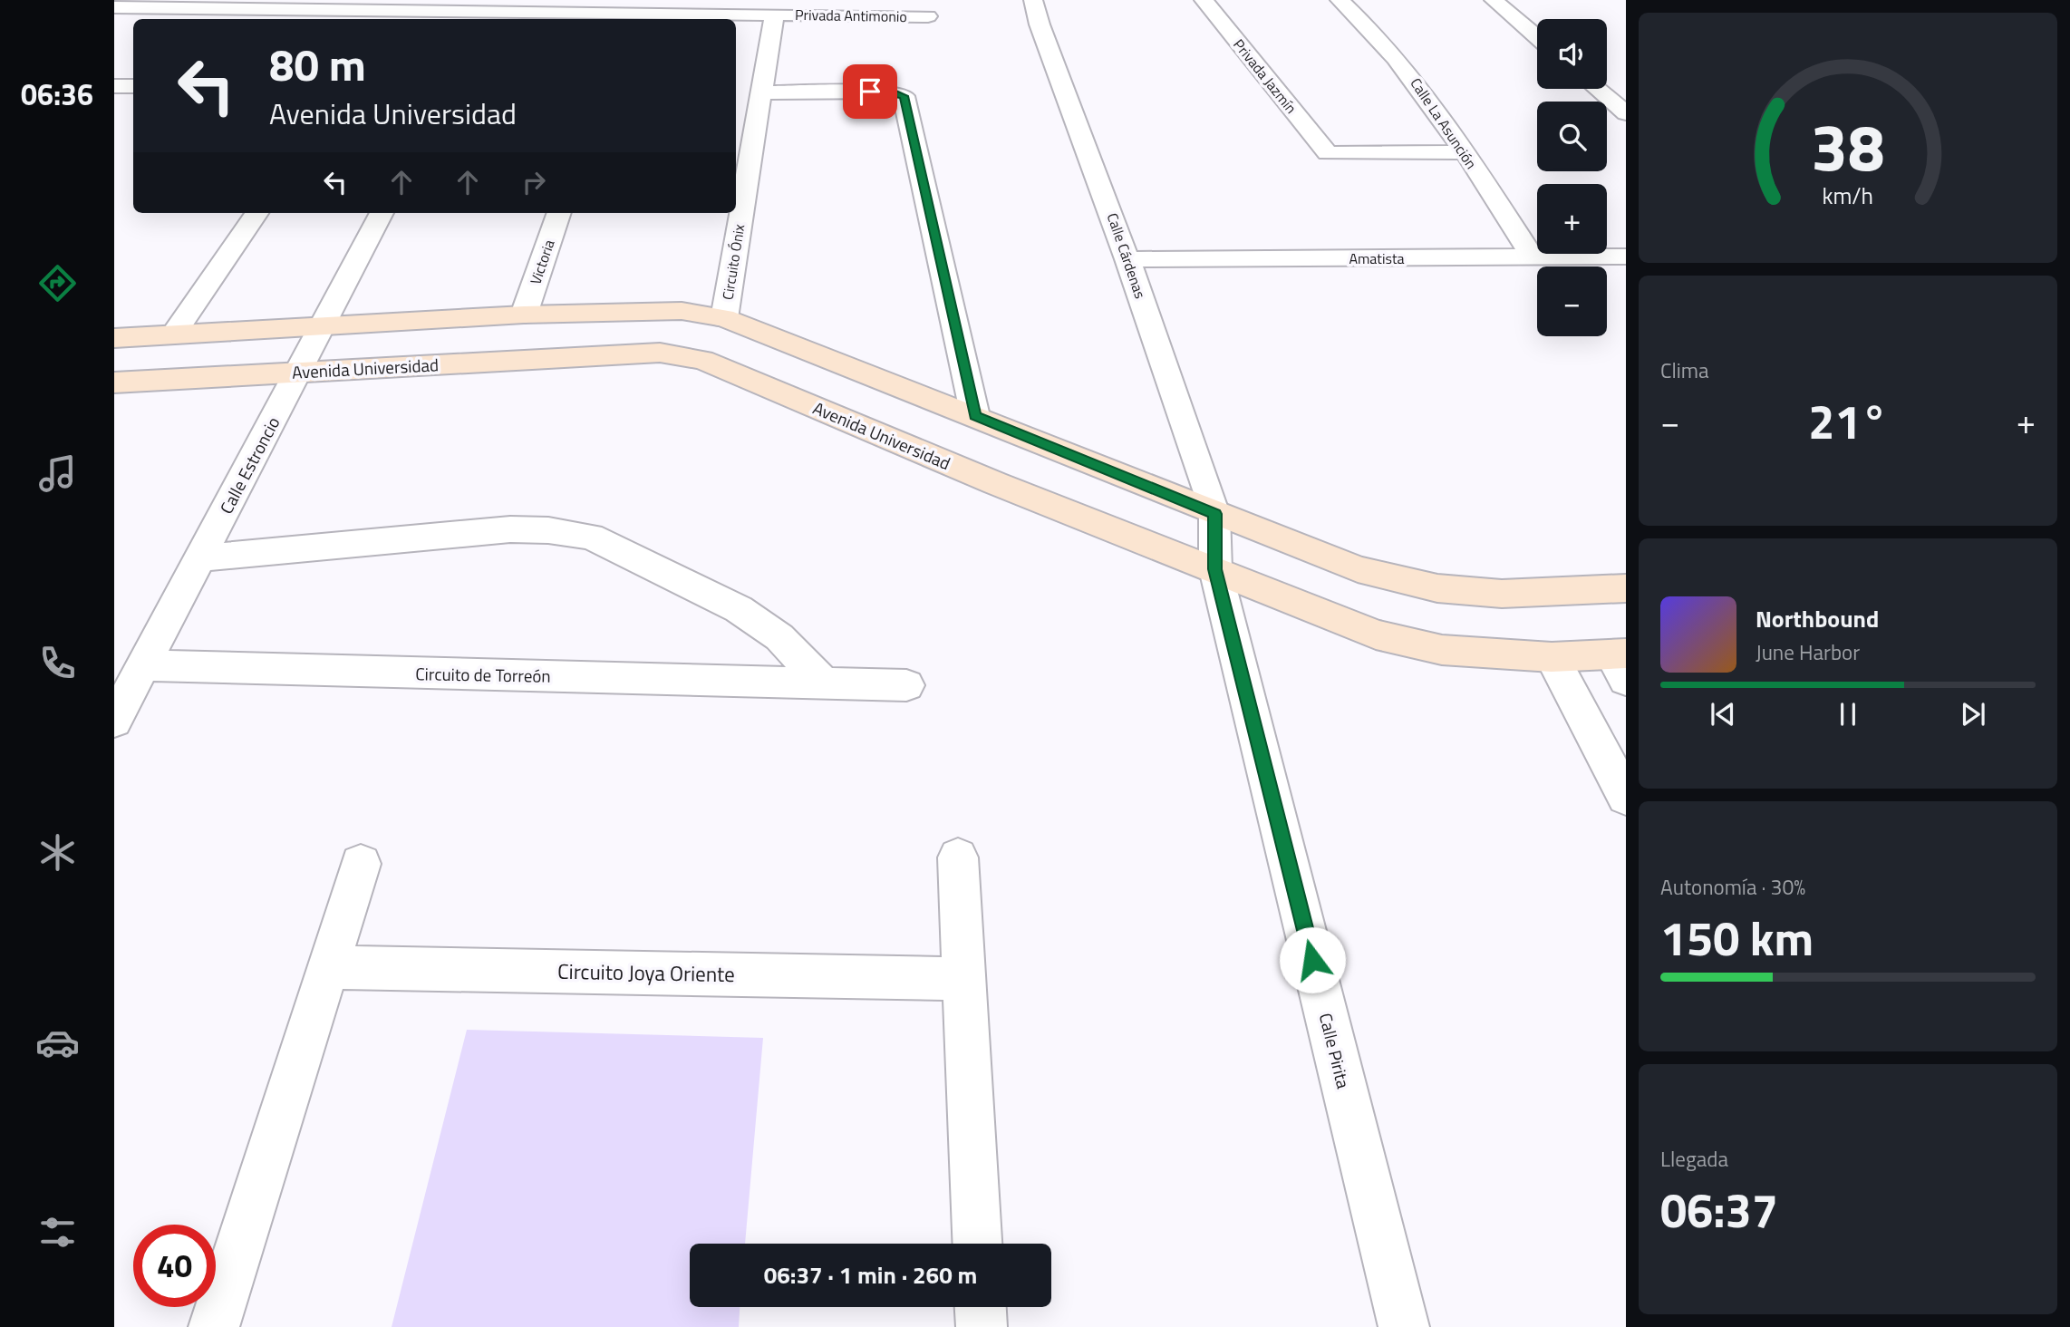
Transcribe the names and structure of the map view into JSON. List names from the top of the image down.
{
  "streets": {
    "main road": ["Avenida Universidad"],
    "street": [
      "Privada Antimonio",
      "Privada Jazmín",
      "Calle La Asunción",
      "Calle Cárdenas",
      "Amatista",
      "Victoria",
      "Circuito Ónix",
      "Calle Estroncio",
      "Circuito de Torreón",
      "Circuito Joya Oriente",
      "Calle Pirita"
    ]
  },
  "crossings": [
    ["Privada Antimonio", "Circuito Ónix"],
    ["Privada Jazmín", "Calle La Asunción"],
    ["Calle La Asunción", "Amatista"],
    ["Calle Cárdenas", "Amatista"],
    ["Calle Cárdenas", "Calle Pirita"],
    ["Avenida Universidad", "Calle Estroncio"],
    ["Avenida Universidad", "Calle Pirita"],
    ["Calle Estroncio", "Circuito de Torreón"]
  ],
  "page": {
    "tabs": "06:36",
    "map_buttons": ["+", "−"],
    "turn": ["80 m", "Avenida Universidad"],
    "tile": [
      "Clima",
      ["Autonomía · 30%", "150 km"],
      ["Llegada", "06:37"]
    ],
    "heat": ["−", "21°", "+"],
    "song": ["Northbound", "June Harbor"],
    "limit": "40",
    "trip": "06:37 · 1 min · 260 m",
    "gauge": ["38", "km/h"]
  }
}
